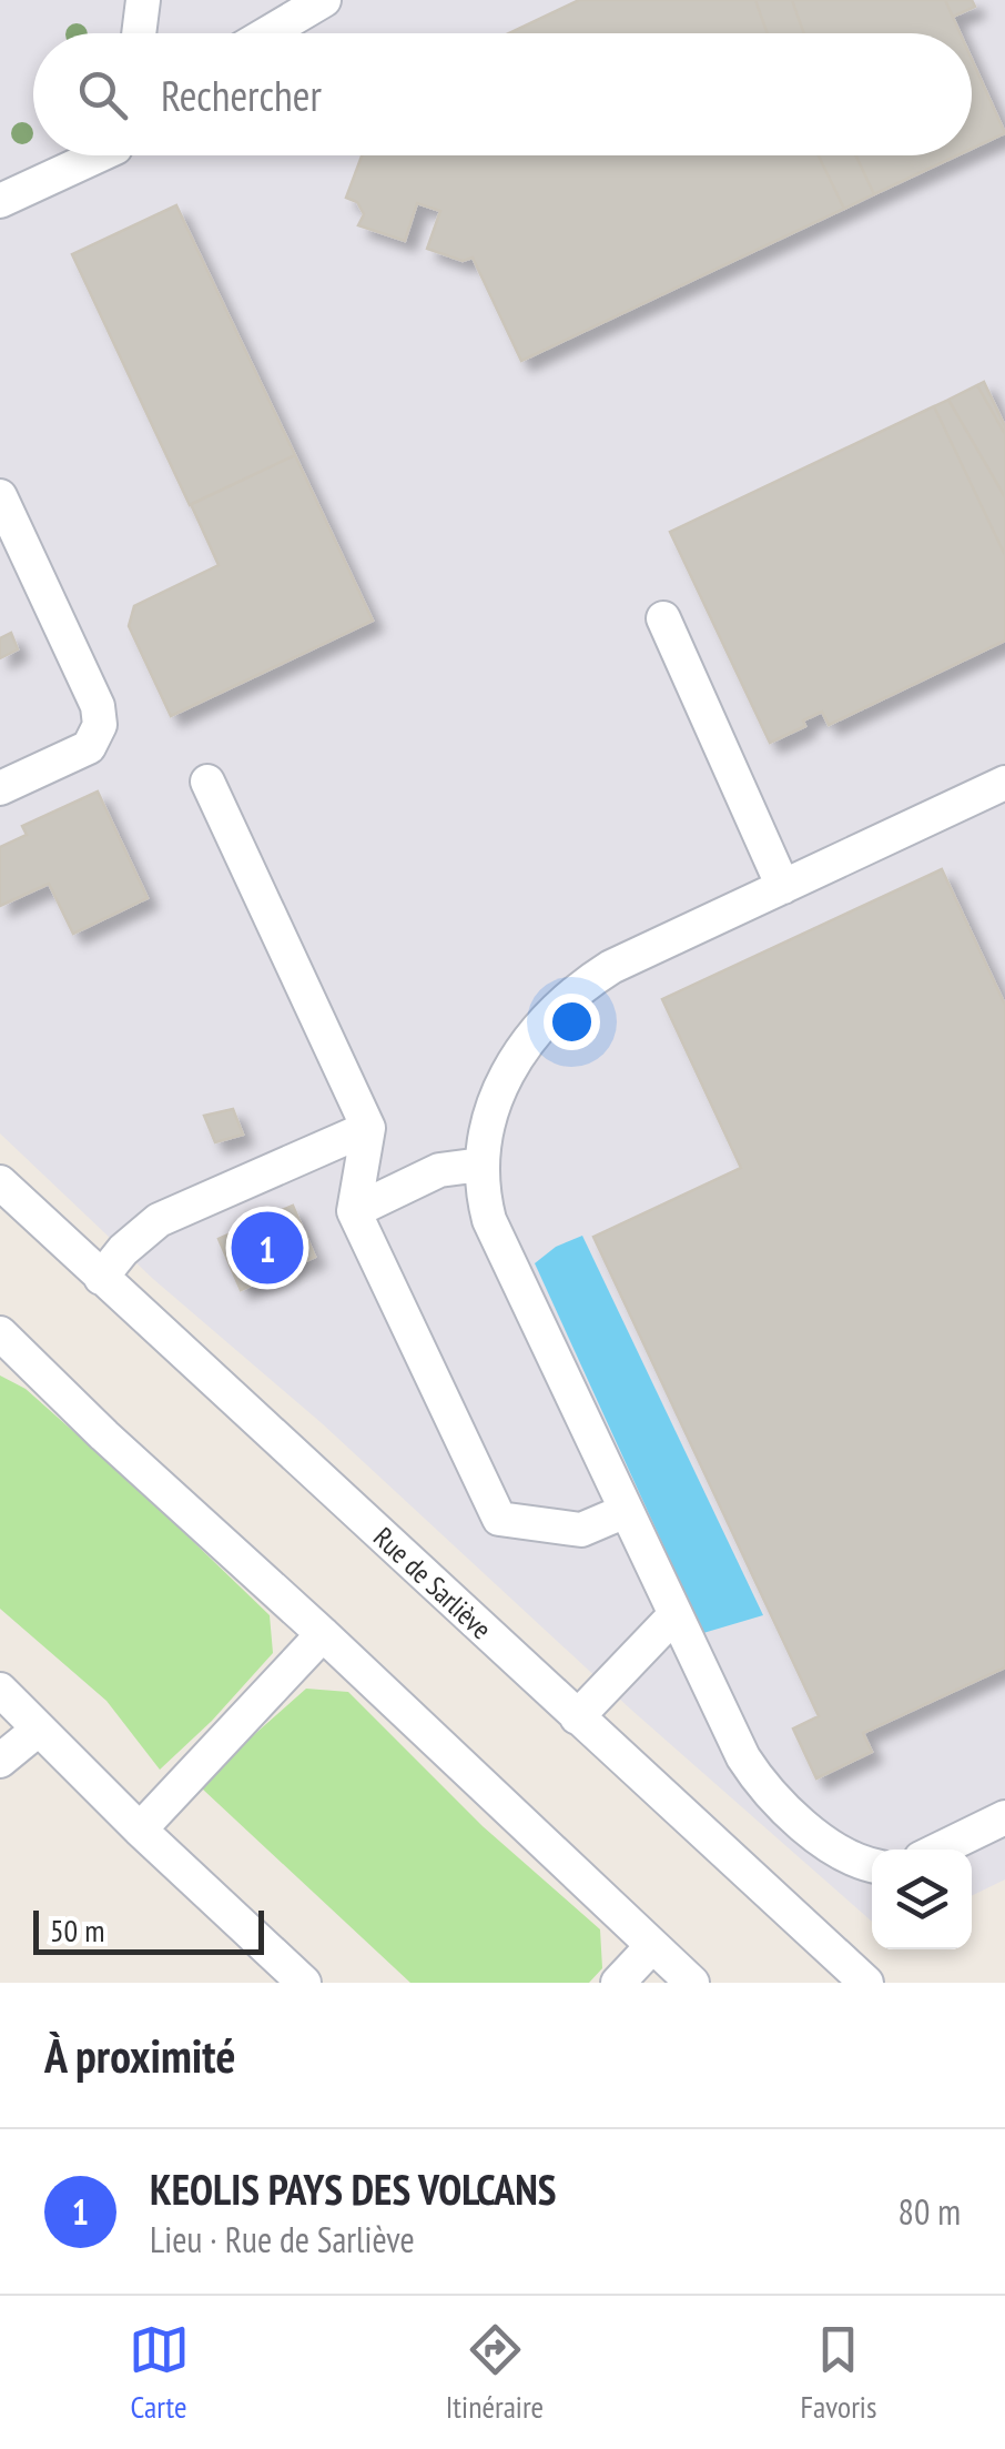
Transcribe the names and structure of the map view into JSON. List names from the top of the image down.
{
  "streets": {
    "street": ["Rue de Sarliève"]
  },
  "scale_bar": "50 m",
  "page": {
    "search": "Rechercher",
    "pins": "1",
    "scale": "50 m",
    "heading": "À proximité",
    "list": [
      {
        "mark": "1",
        "name": "KEOLIS PAYS DES VOLCANS",
        "note": "Lieu · Rue de Sarliève",
        "value": "80 m"
      }
    ],
    "nav": ["Carte", "Itinéraire", "Favoris"]
  }
}
